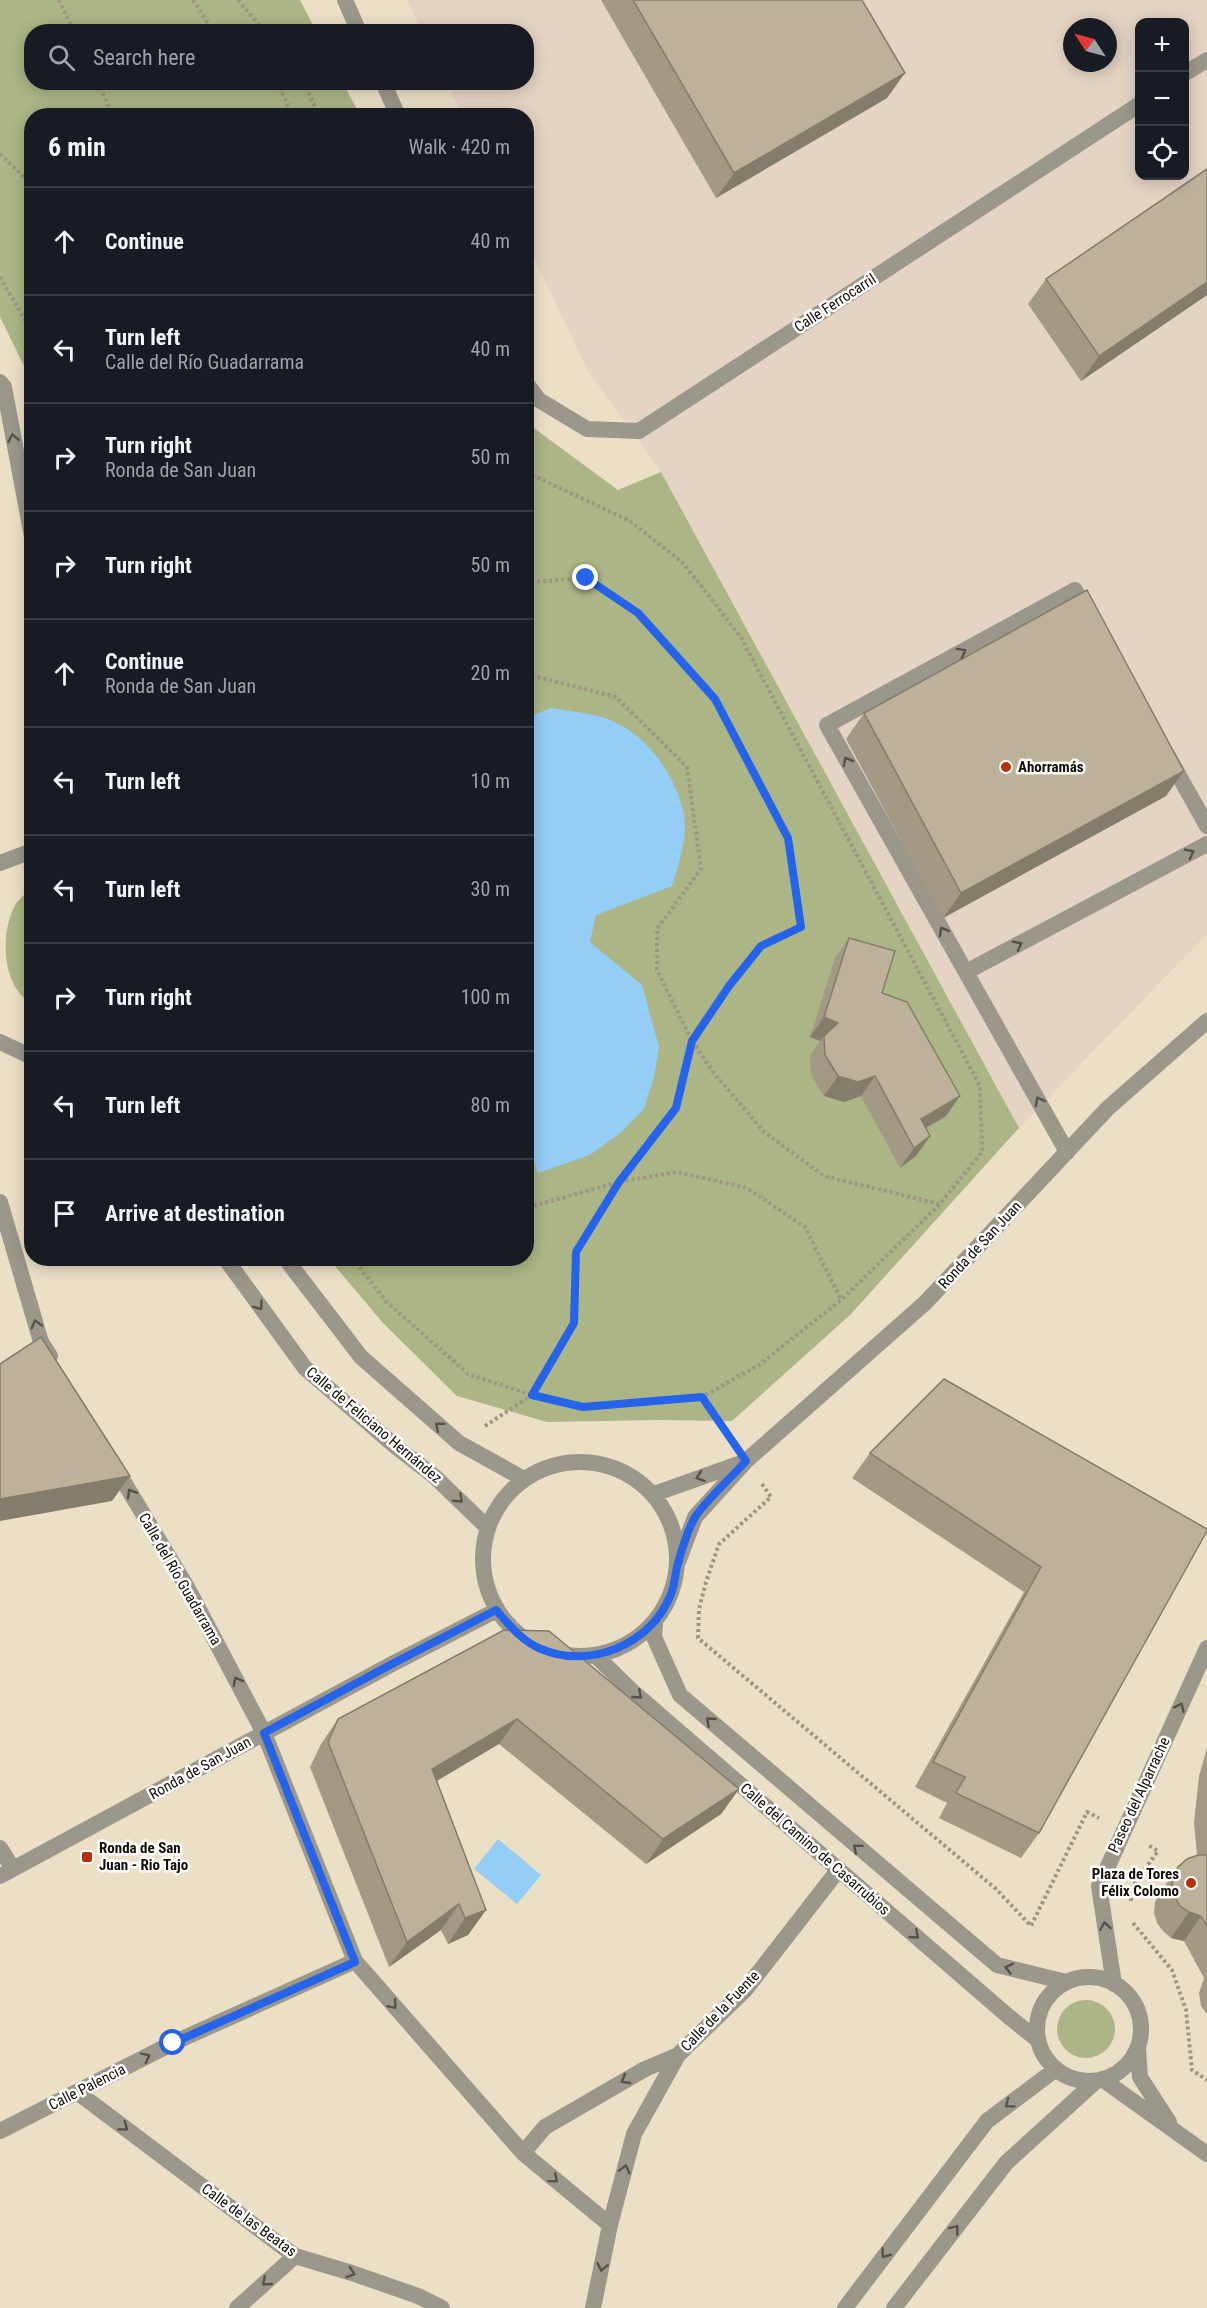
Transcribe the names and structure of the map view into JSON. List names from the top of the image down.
{
  "streets": {
    "street": [
      "Calle Ferrocarril",
      "Ronda de San Juan",
      "Calle de Feliciano Hernández",
      "Calle del Río Guadarrama",
      "Paseo del Alparrache",
      "Calle del Camino de Casarrubios",
      "Calle de la Fuente",
      "Calle Palencia",
      "Calle de las Beatas"
    ]
  },
  "crossings": [
    ["Ronda de San Juan", "Calle de Feliciano Hernández"],
    ["Ronda de San Juan", "Calle del Río Guadarrama"],
    ["Ronda de San Juan", "Calle del Camino de Casarrubios"],
    ["Calle de Feliciano Hernández", "Calle del Camino de Casarrubios"],
    ["Calle del Río Guadarrama", "Calle de la Fuente"],
    ["Calle del Río Guadarrama", "Calle Palencia"],
    ["Paseo del Alparrache", "Calle del Camino de Casarrubios"],
    ["Calle del Camino de Casarrubios", "Calle de la Fuente"],
    ["Calle Palencia", "Calle de las Beatas"]
  ],
  "one_way": ["Paseo del Alparrache", "Calle Palencia", "Calle de las Beatas"],
  "places": {
    "other": ["Ahorramás", "Plaza de Tores Félix Colomo"],
    "transit": ["Ronda de San Juan - Rio Tajo"]
  },
  "north": "top left",
  "page": {
    "map_buttons": ["+", "−"],
    "search": "Search here",
    "heading": ["6 min", "Walk · 420 m"],
    "list": [
      ["Continue", "40 m"],
      ["Turn left", "Calle del Río Guadarrama", "40 m"],
      ["Turn right", "Ronda de San Juan", "50 m"],
      ["Turn right", "50 m"],
      ["Continue", "Ronda de San Juan", "20 m"],
      ["Turn left", "10 m"],
      ["Turn left", "30 m"],
      ["Turn right", "100 m"],
      ["Turn left", "80 m"],
      "Arrive at destination"
    ]
  }
}
